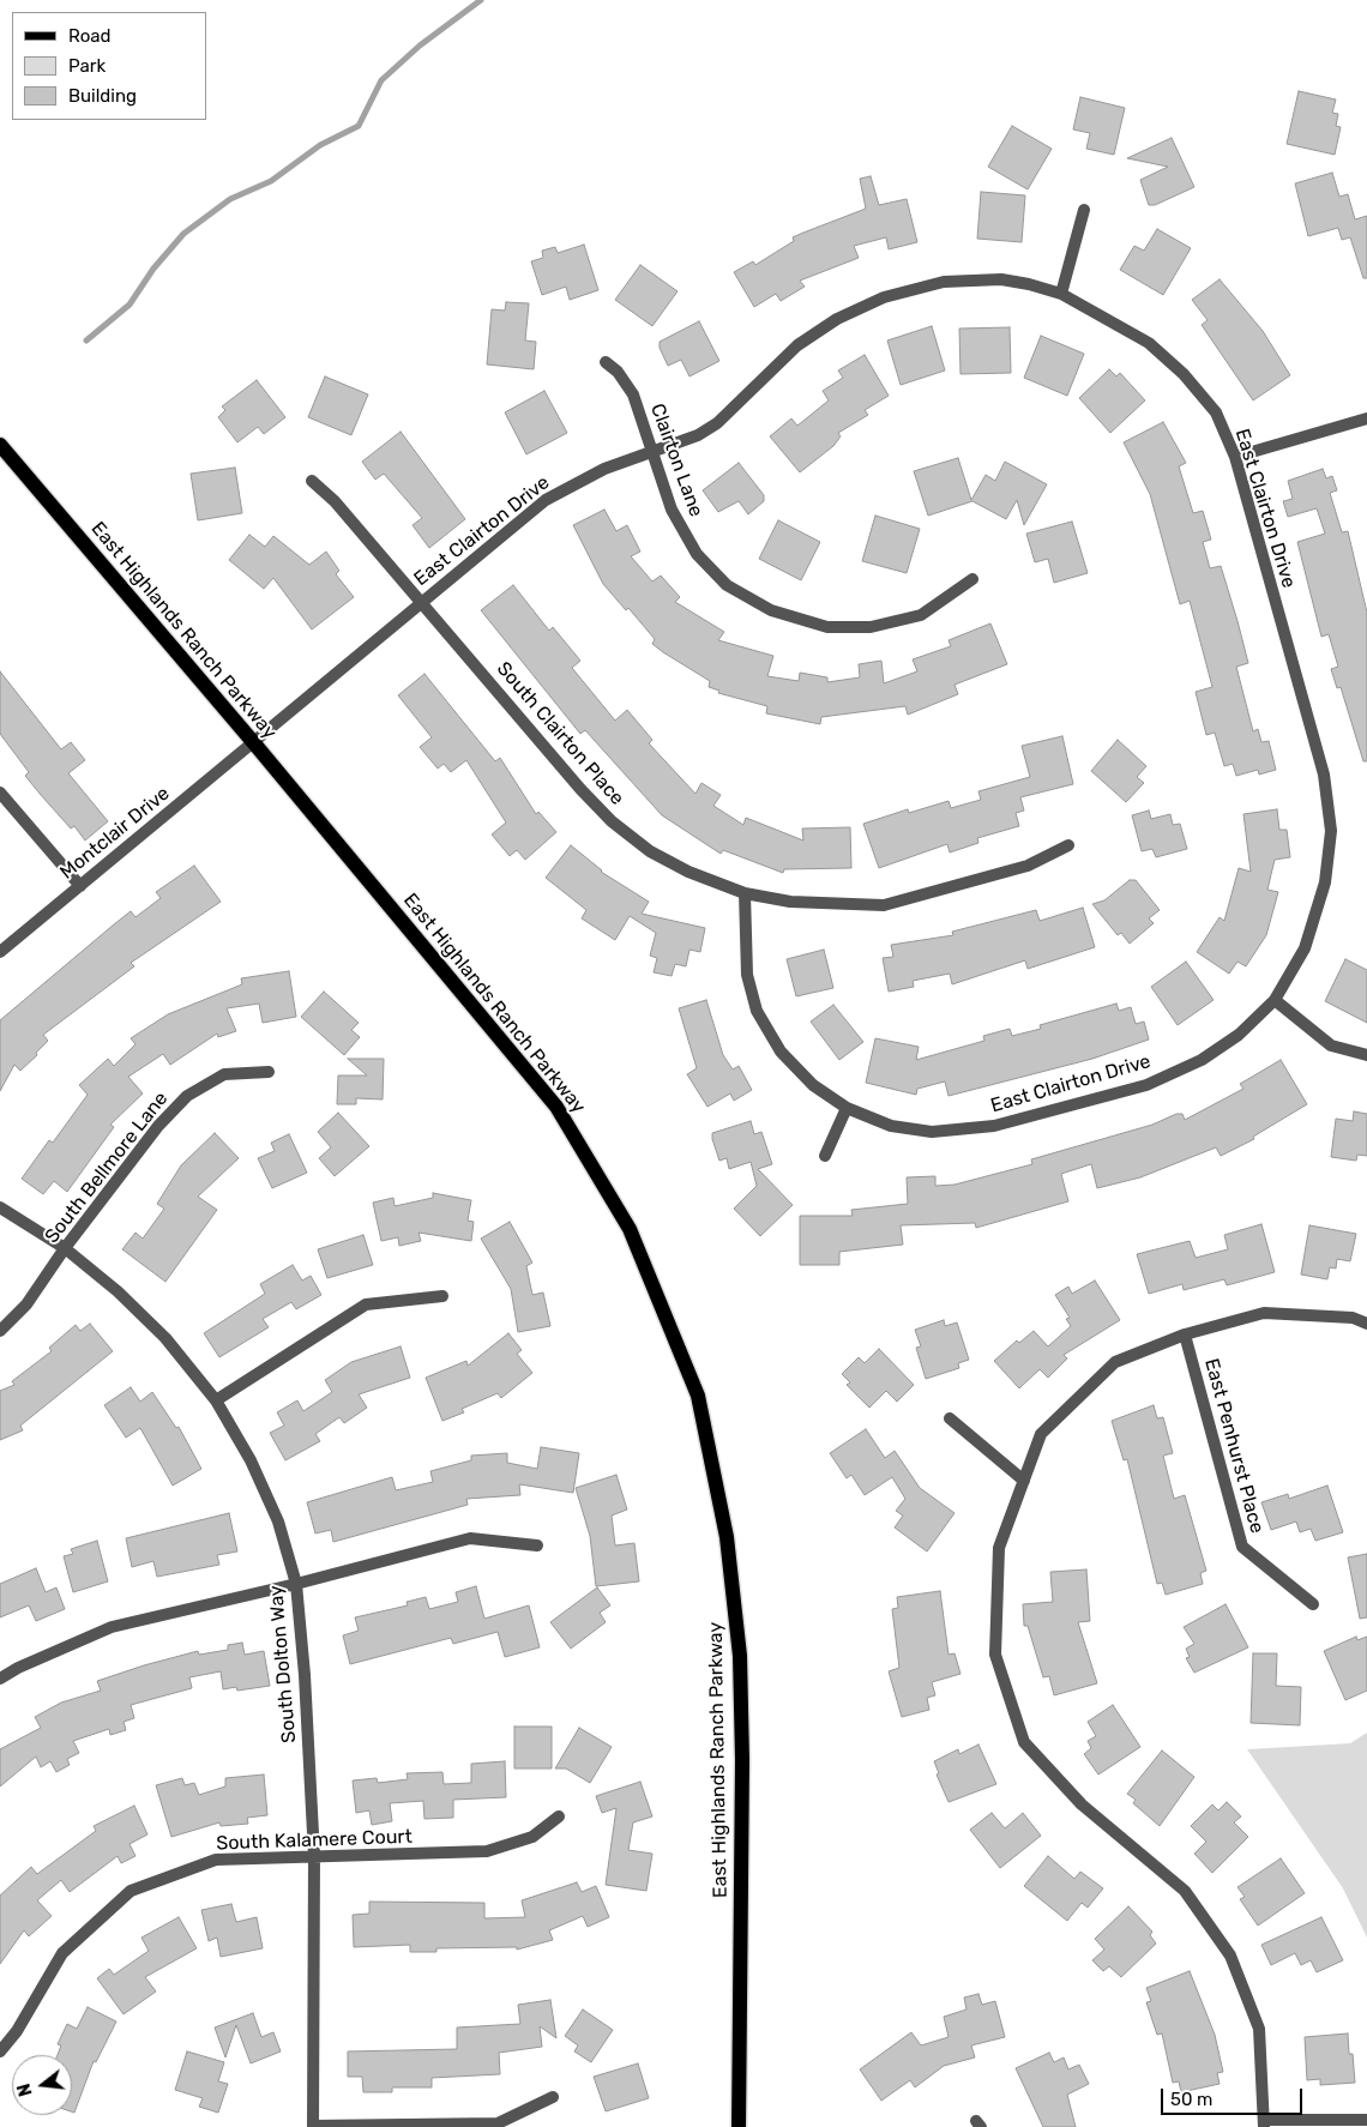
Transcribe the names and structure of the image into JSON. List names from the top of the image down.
{
  "streets": {
    "main road": ["East Highlands Ranch Parkway"],
    "street": [
      "Clairton Lane",
      "East Clairton Drive",
      "South Clairton Place",
      "Montclair Drive",
      "South Bellmore Lane",
      "East Penhurst Place",
      "South Dolton Way",
      "South Kalamere Court"
    ]
  },
  "crossings": [
    ["Clairton Lane", "East Clairton Drive"],
    ["East Clairton Drive", "East Highlands Ranch Parkway"],
    ["East Clairton Drive", "South Clairton Place"],
    ["East Clairton Drive", "Montclair Drive"],
    ["East Highlands Ranch Parkway", "Montclair Drive"],
    ["South Bellmore Lane", "South Dolton Way"],
    ["South Dolton Way", "South Kalamere Court"]
  ],
  "legend": ["Road", "Park", "Building"],
  "scale_bar": "50 m",
  "north": "left"
}
